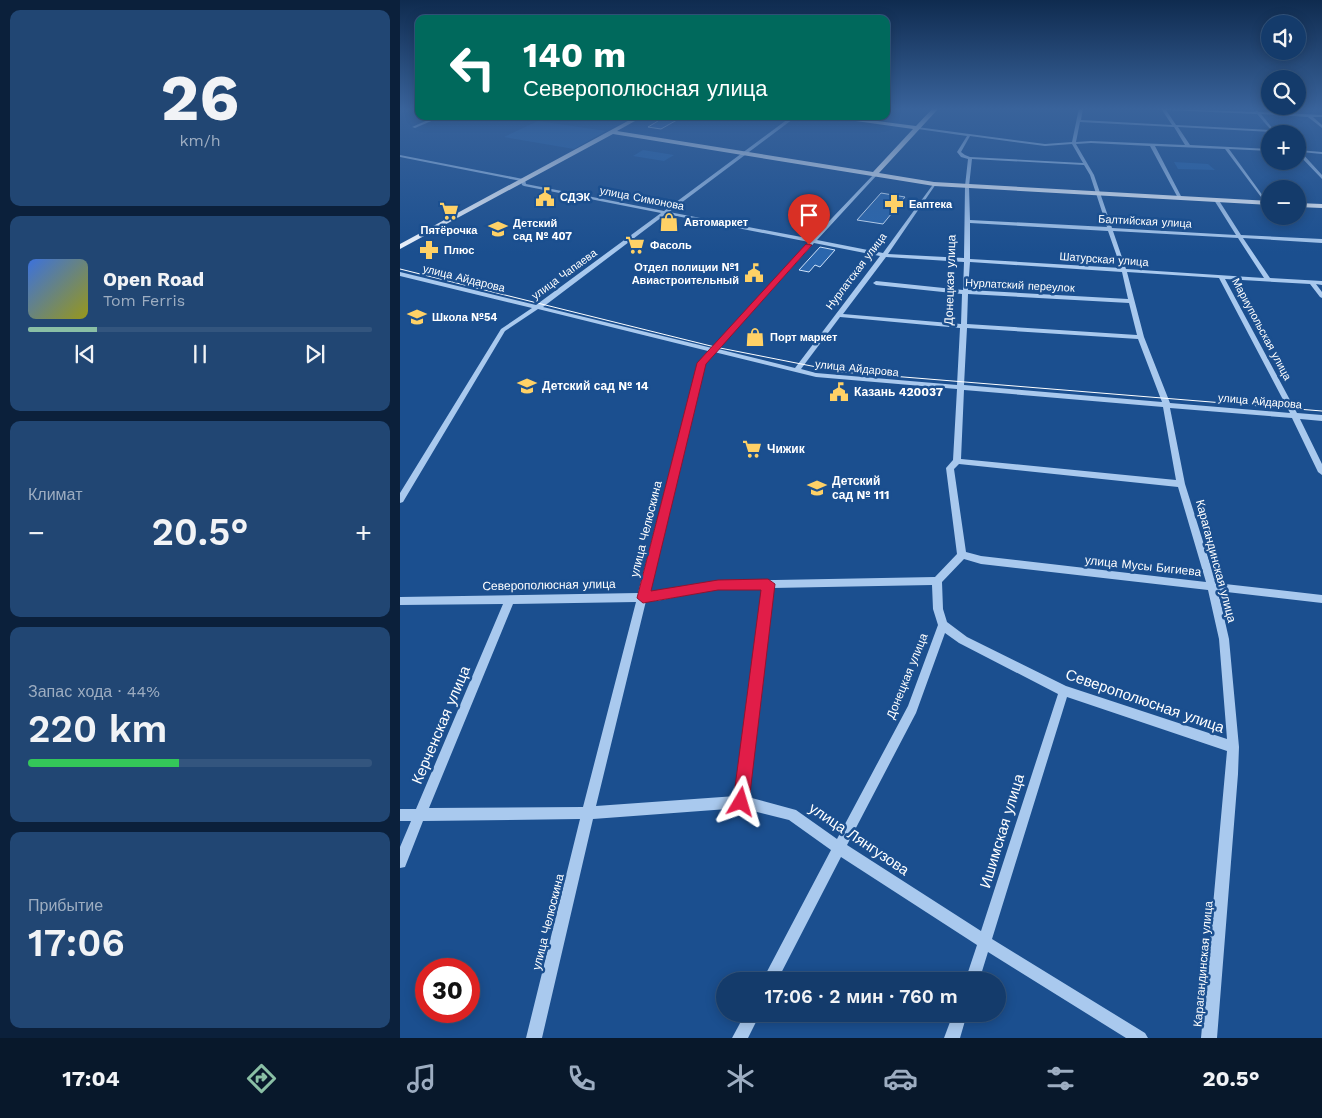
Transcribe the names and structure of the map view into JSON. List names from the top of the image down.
{
  "streets": {
    "main road": ["улица Челюскина"],
    "street": [
      "улица Симонова",
      "Балтийская улица",
      "Шатурская улица",
      "Нурлатская улица",
      "улица Чапаева",
      "улица Айдарова",
      "Донецкая улица",
      "Нурлатский переулок",
      "Мариупольская улица",
      "Карагандинская улица",
      "улица Мусы Бигиева",
      "Северополюсная улица",
      "Керченская улица",
      "Ишимская улица",
      "улица Лянгузова"
    ]
  },
  "crossings": [
    ["улица Симонова", "Шатурская улица"],
    ["улица Симонова", "Нурлатская улица"],
    ["улица Симонова", "улица Чапаева"],
    ["улица Симонова", "улица Челюскина"],
    ["Балтийская улица", "Донецкая улица"],
    ["Балтийская улица", "Карагандинская улица"],
    ["Шатурская улица", "Нурлатская улица"],
    ["Шатурская улица", "Донецкая улица"],
    ["Шатурская улица", "Мариупольская улица"],
    ["Шатурская улица", "Карагандинская улица"],
    ["Нурлатская улица", "улица Айдарова"],
    ["улица Чапаева", "улица Айдарова"],
    ["улица Айдарова", "Донецкая улица"],
    ["улица Айдарова", "Мариупольская улица"],
    ["улица Айдарова", "улица Челюскина"],
    ["улица Айдарова", "Карагандинская улица"],
    ["Донецкая улица", "Нурлатский переулок"],
    ["Донецкая улица", "улица Мусы Бигиева"],
    ["Донецкая улица", "Северополюсная улица"],
    ["Донецкая улица", "улица Лянгузова"],
    ["Нурлатский переулок", "Карагандинская улица"],
    ["улица Челюскина", "Северополюсная улица"],
    ["улица Челюскина", "улица Лянгузова"],
    ["Карагандинская улица", "улица Мусы Бигиева"],
    ["Карагандинская улица", "Северополюсная улица"],
    ["Северополюсная улица", "Керченская улица"],
    ["Северополюсная улица", "Ишимская улица"],
    ["Керченская улица", "улица Лянгузова"],
    ["Ишимская улица", "улица Лянгузова"]
  ],
  "places": {
    "public building": ["СДЭК", "Отдел полиции №1 Авиастроительный", "Казань 420037"],
    "pharmacy": ["Еаптека", "Плюс"],
    "supermarket": ["Пятёрочка", "Фасоль", "Чижик"],
    "shop": ["Автомаркет", "Порт маркет"],
    "school or university": [
      "Детский сад № 407",
      "Школа №54",
      "Детский сад № 14",
      "Детский сад № 111"
    ]
  },
  "page": {
    "tile": [
      ["26", "km/h"],
      "Климат",
      ["Запас хода · 44%", "220 km"],
      ["Прибытие", "17:06"]
    ],
    "map_buttons": ["+", "−"],
    "turn": ["140 m", "Северополюсная улица"],
    "song": ["Open Road", "Tom Ferris"],
    "heat": ["−", "20.5°", "+"],
    "limit": "30",
    "trip": "17:06 · 2 мин · 760 m",
    "tabs": ["17:04", "20.5°"]
  }
}
